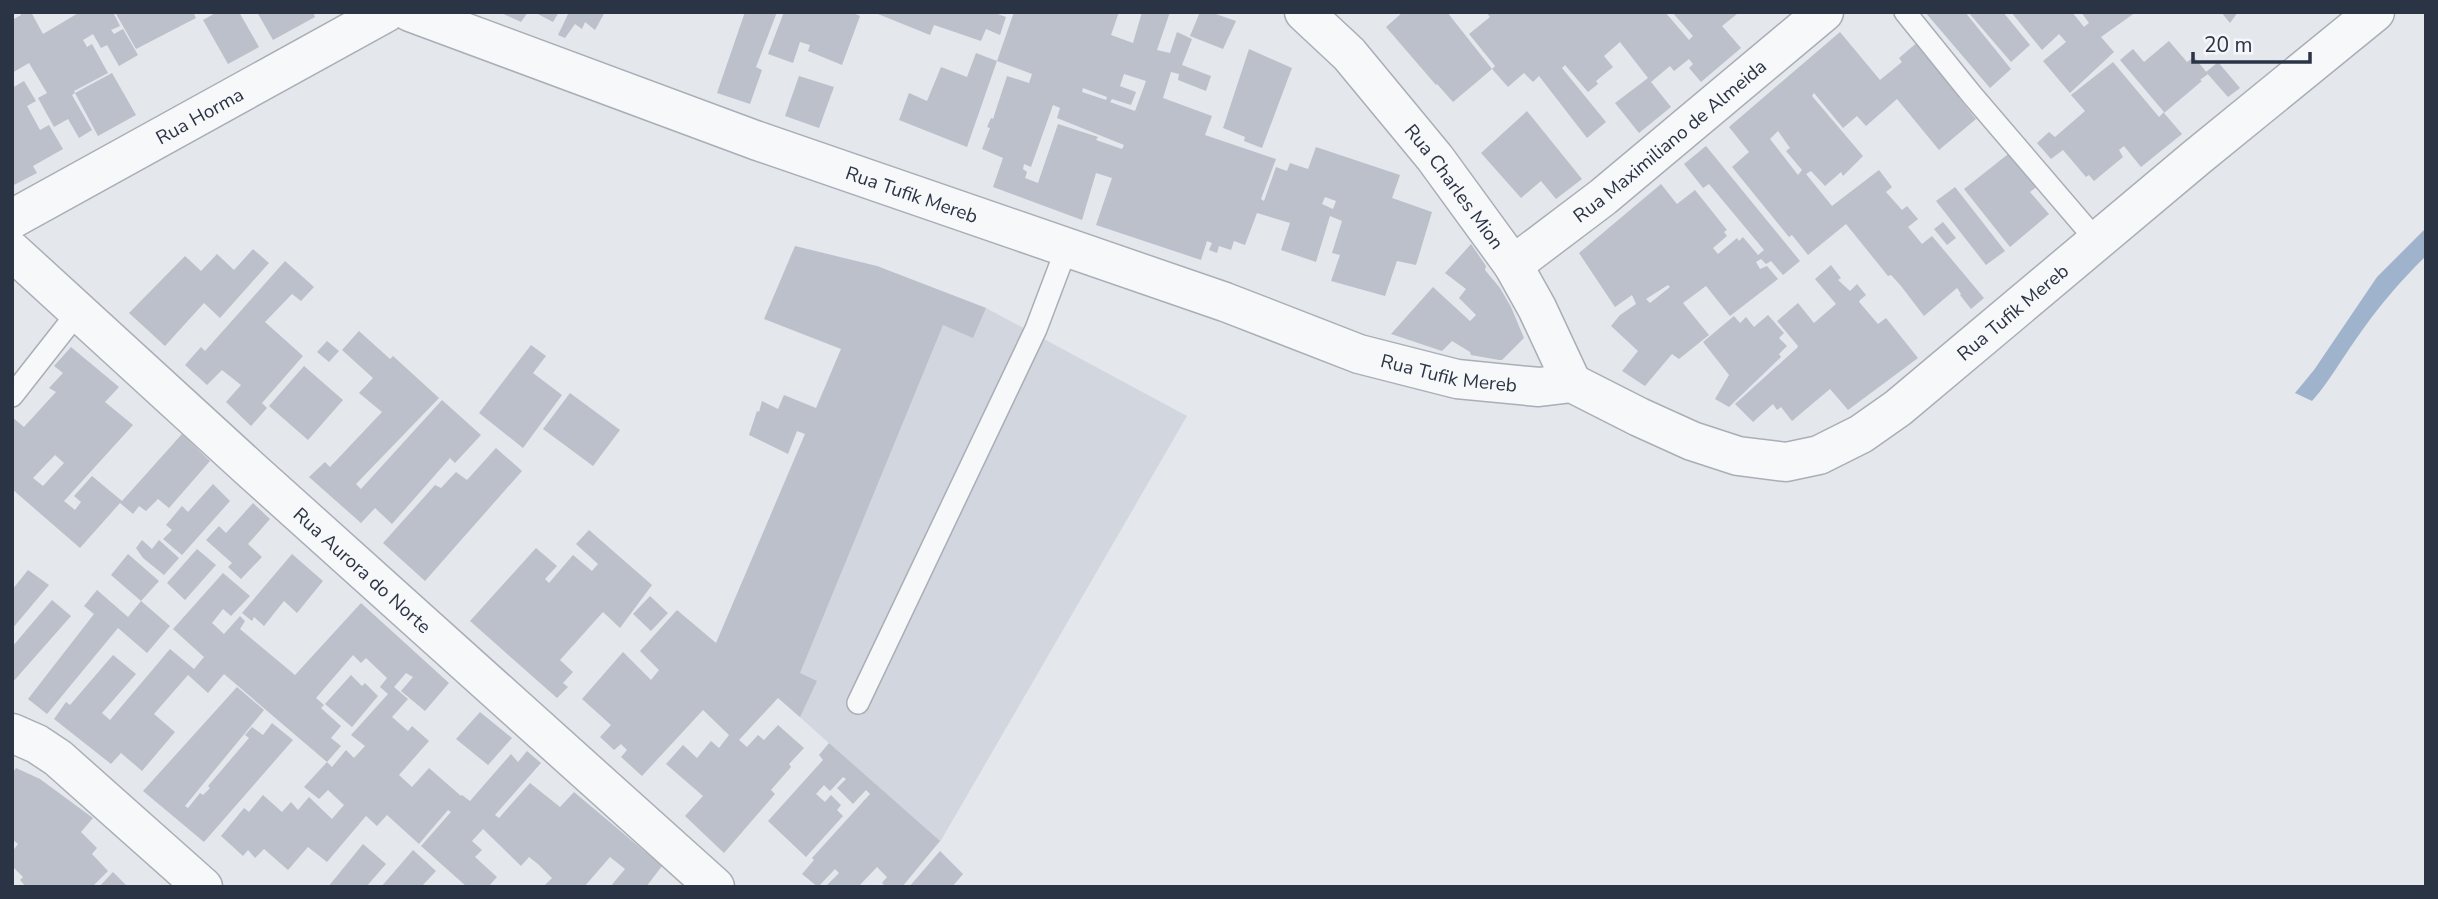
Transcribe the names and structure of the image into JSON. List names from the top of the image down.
{
  "streets": {
    "street": [
      "Rua Horma",
      "Rua Maximiliano de Almeida",
      "Rua Charles Mion",
      "Rua Tufik Mereb",
      "Rua Aurora do Norte"
    ]
  },
  "crossings": [
    ["Rua Maximiliano de Almeida", "Rua Charles Mion"],
    ["Rua Charles Mion", "Rua Tufik Mereb"]
  ],
  "scale_bar": "20 m"
}
